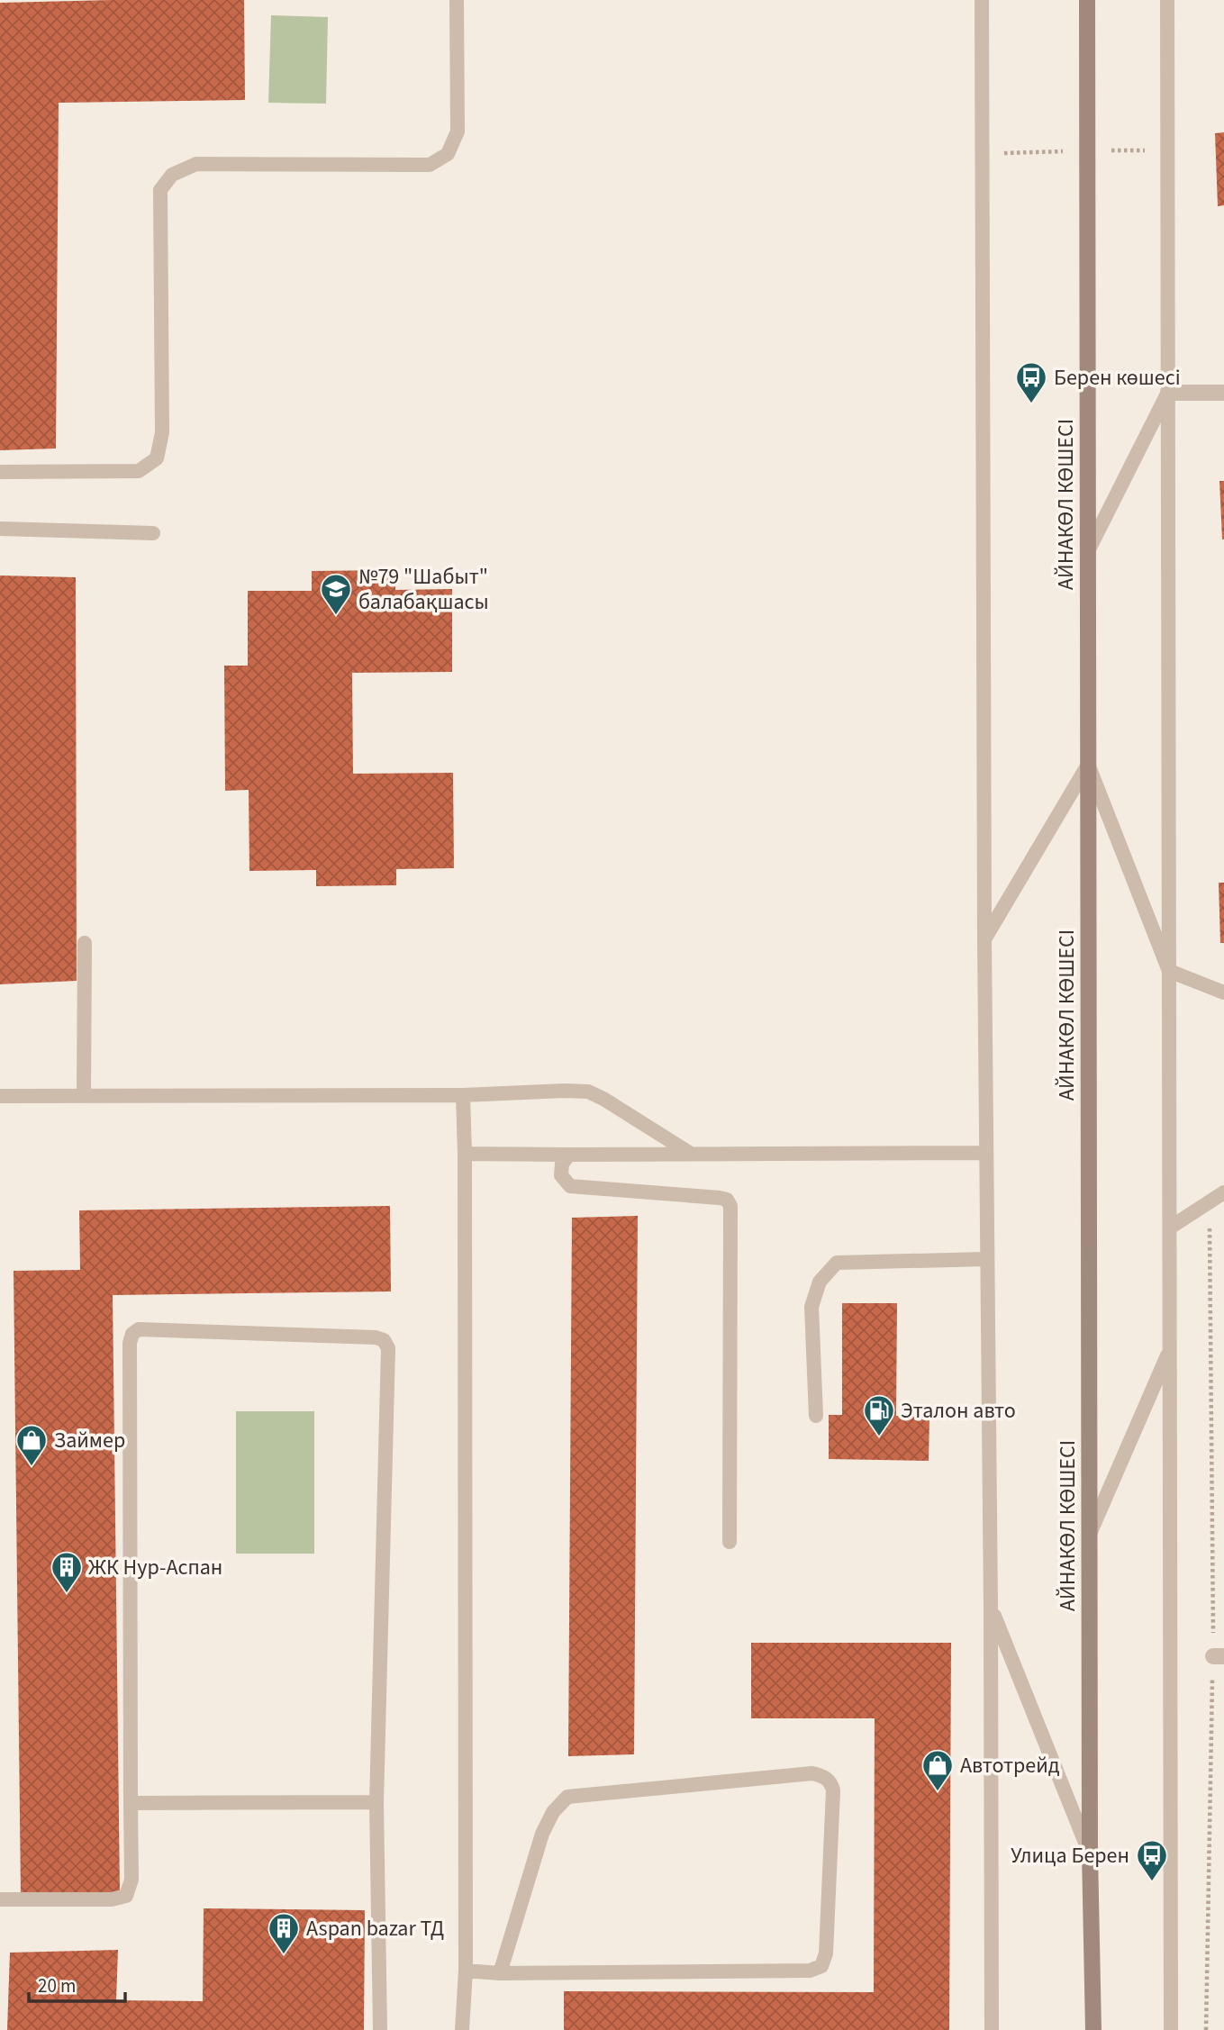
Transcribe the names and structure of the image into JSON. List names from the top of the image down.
{
  "streets": {
    "street": ["АЙНАКӨЛ КӨШЕСІ"]
  },
  "places": {
    "bus stop": ["Берен көшесі", "Улица Берен"],
    "school or university": ["№79 \"Шабыт\" балабақшасы"],
    "fuel station": ["Эталон авто"],
    "shop": ["Займер", "Автотрейд"],
    "building": ["ЖК Нур-Аспан", "Aspan bazar ТД"]
  },
  "scale_bar": "20 m"
}
